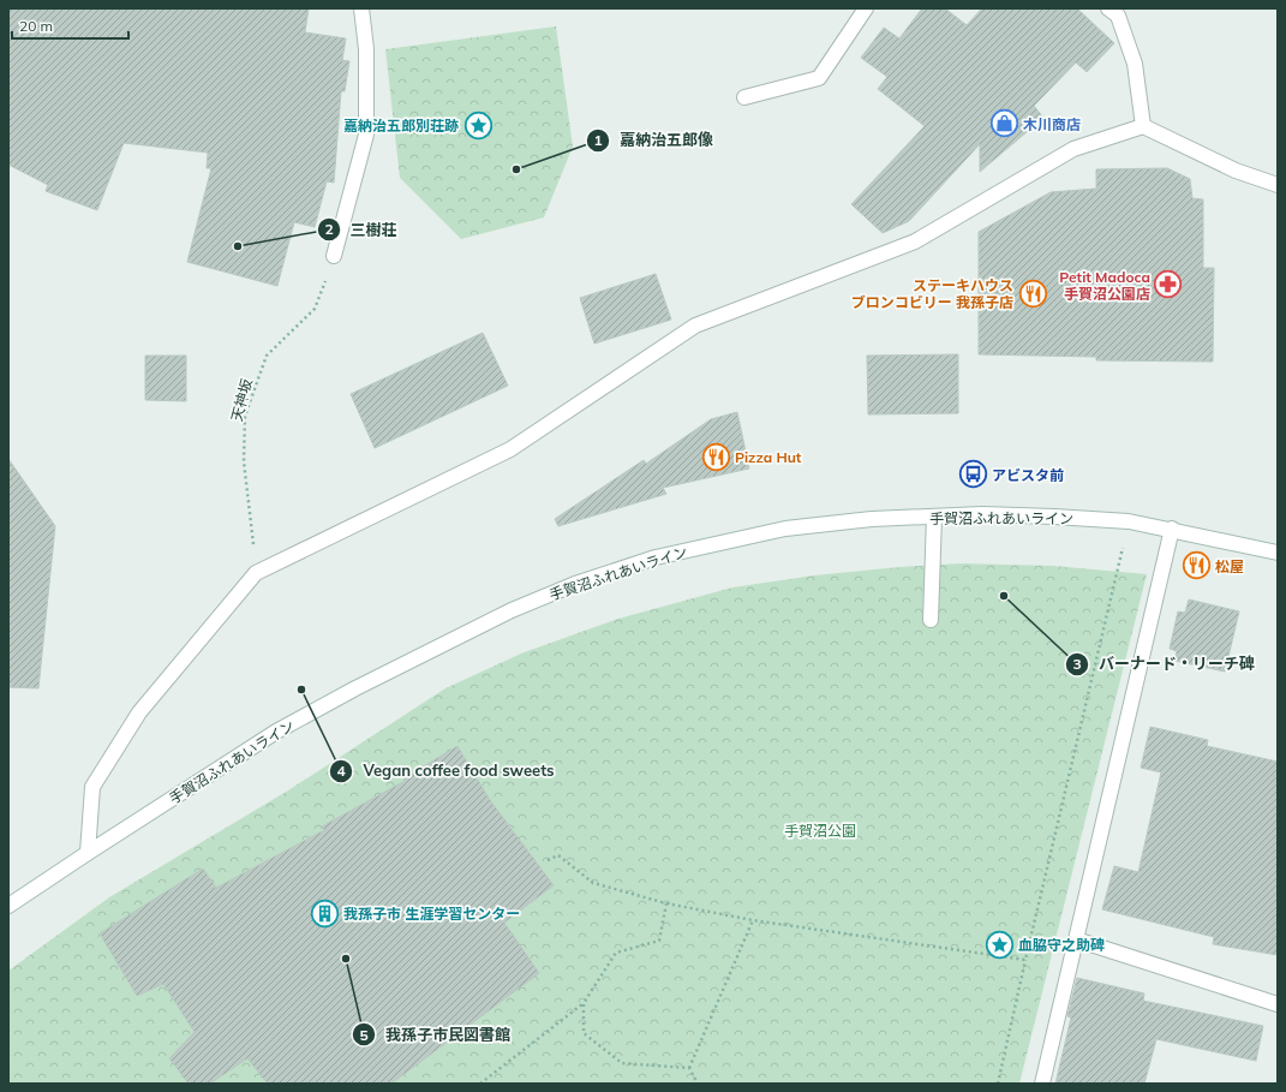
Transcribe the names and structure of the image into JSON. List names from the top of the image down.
{
  "streets": {
    "street": ["手賀沼ふれあいライン"],
    "path": ["天神坂"]
  },
  "parks": ["手賀沼公園"],
  "places": {
    "shop": ["木川商店"],
    "place": ["嘉納治五郎別荘跡", "血脇守之助碑"],
    "other": [
      "嘉納治五郎像",
      "三樹荘",
      "バーナード・リーチ碑",
      "Vegan coffee food sweets",
      "我孫子市民図書館"
    ],
    "pharmacy": ["Petit Madoca 手賀沼公園店"],
    "restaurant": ["ステーキハウス ブロンコビリー 我孫子店", "Pizza Hut", "松屋"],
    "bus stop": ["アビスタ前"],
    "building": ["我孫子市 生涯学習センター"]
  },
  "scale_bar": "20 m"
}
